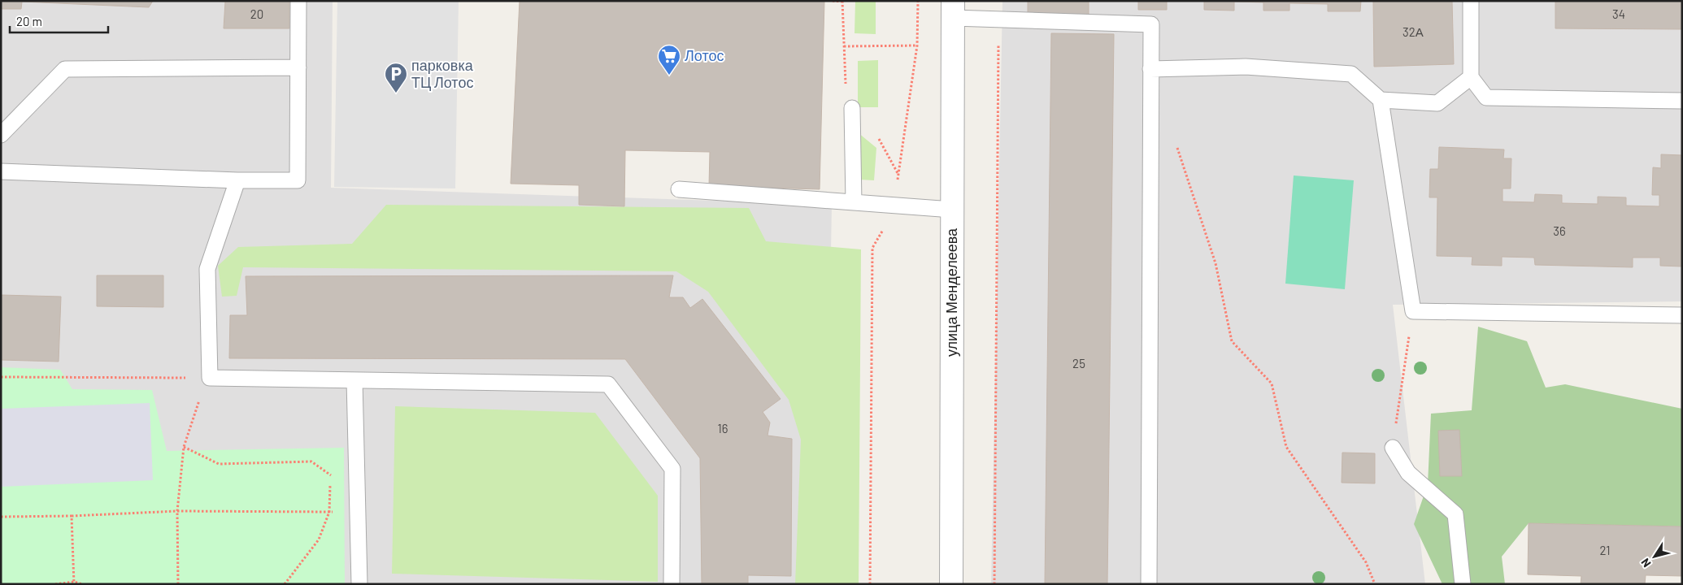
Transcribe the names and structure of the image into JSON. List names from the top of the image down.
{
  "streets": {
    "street": ["улица Менделеева"]
  },
  "places": {
    "supermarket": ["Лотос"],
    "parking": ["парковка ТЦ Лотос"]
  },
  "house_numbers": [
    "20",
    "34",
    "32А",
    "36",
    "25",
    "16",
    "21"
  ],
  "scale_bar": "20 m",
  "north": "bottom left"
}
